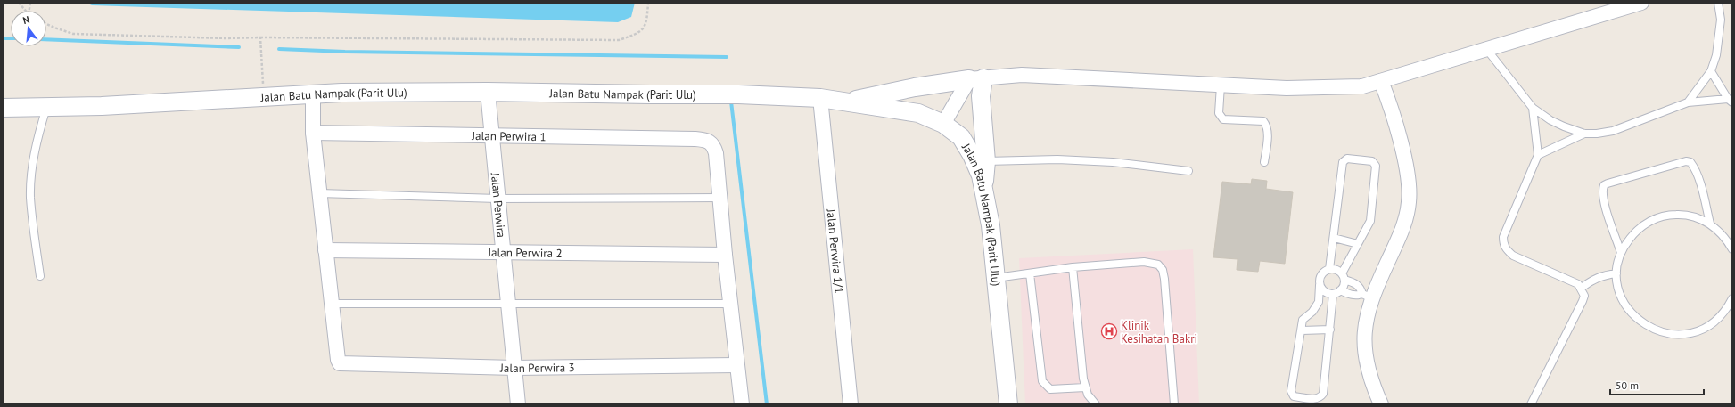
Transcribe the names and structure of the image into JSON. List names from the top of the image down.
{
  "streets": {
    "street": [
      "Jalan Batu Nampak (Parit Ulu)",
      "Jalan Perwira 1",
      "Jalan Perwira",
      "Jalan Perwira 1/1",
      "Jalan Perwira 2",
      "Jalan Perwira 3"
    ]
  },
  "crossings": [
    ["Jalan Batu Nampak (Parit Ulu)", "Jalan Perwira"],
    ["Jalan Batu Nampak (Parit Ulu)", "Jalan Perwira 1/1"],
    ["Jalan Perwira 1", "Jalan Perwira"],
    ["Jalan Perwira", "Jalan Perwira 2"],
    ["Jalan Perwira", "Jalan Perwira 3"]
  ],
  "places": {
    "hospital": ["Klinik Kesihatan Bakri"]
  },
  "scale_bar": "50 m",
  "north": "top"
}
